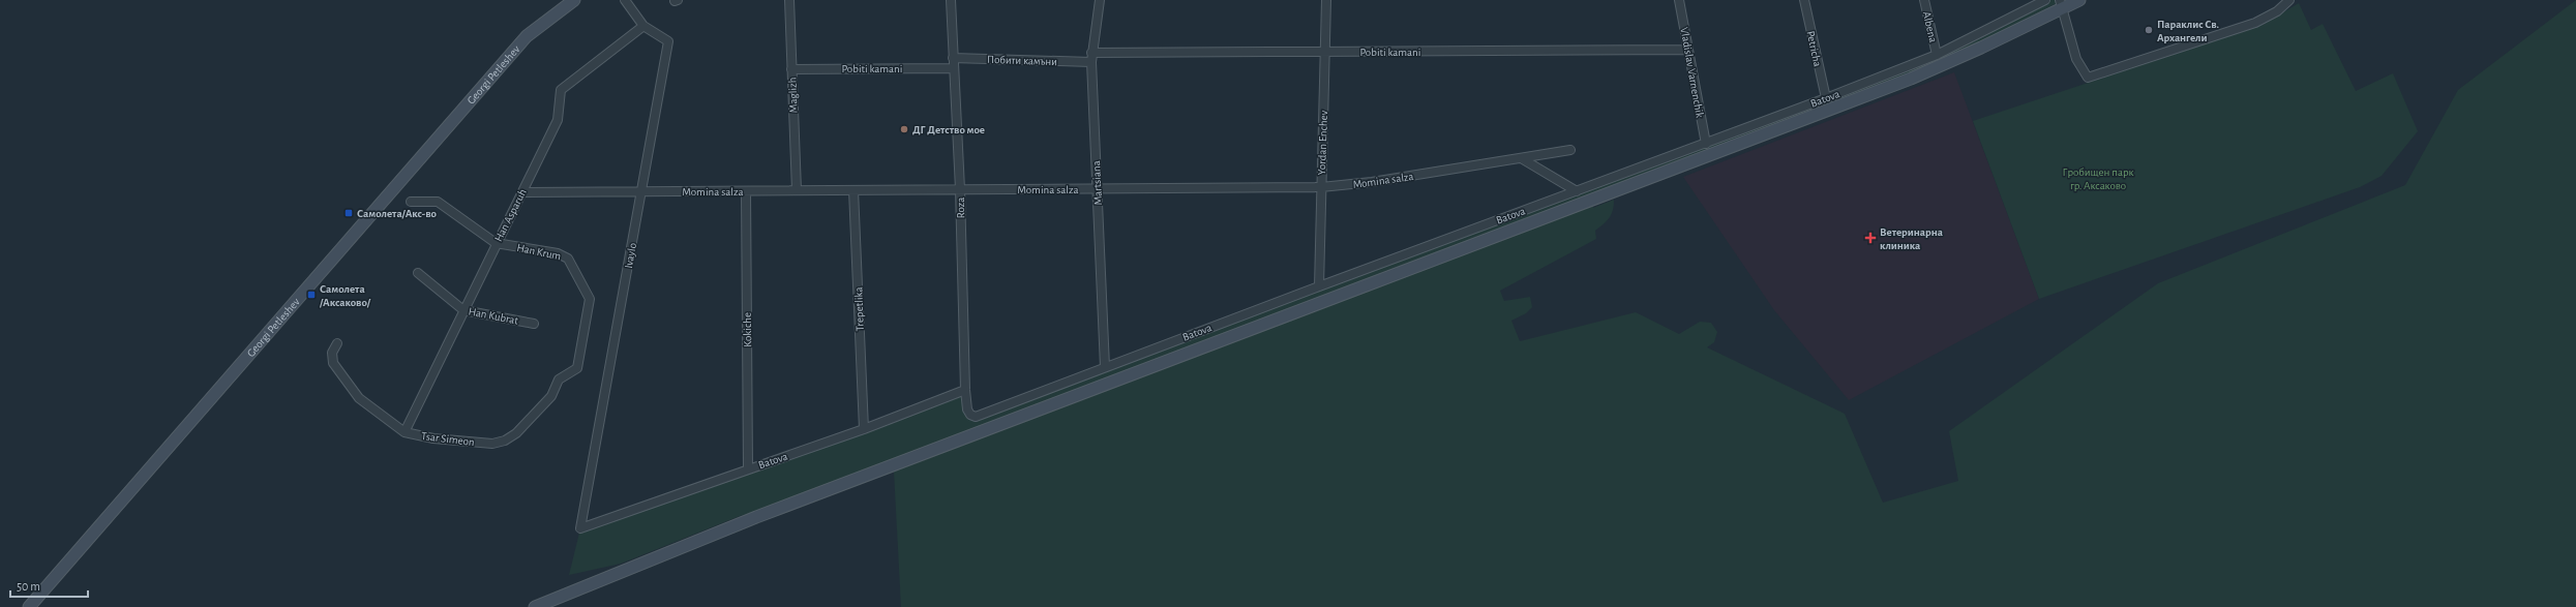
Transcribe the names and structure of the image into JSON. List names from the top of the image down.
{
  "streets": {
    "main road": ["Georgi Petleshev"],
    "street": [
      "Albena",
      "Petricha",
      "Pobiti kamani",
      "Побити камъни",
      "Vladislav Varnenchik",
      "Maglizh",
      "Batova",
      "Yordan Enchev",
      "Momina salza",
      "Martsiana",
      "Roza",
      "Han Asparuh",
      "Han Krum",
      "Ivaylo",
      "Trepetlika",
      "Han Kubrat",
      "Kokiche",
      "Tsar Simeon"
    ]
  },
  "crossings": [
    ["Albena", "Batova"],
    ["Petricha", "Batova"],
    ["Pobiti kamani", "Побити камъни"],
    ["Pobiti kamani", "Vladislav Varnenchik"],
    ["Pobiti kamani", "Maglizh"],
    ["Pobiti kamani", "Yordan Enchev"],
    ["Pobiti kamani", "Martsiana"],
    ["Pobiti kamani", "Roza"],
    ["Побити камъни", "Martsiana"],
    ["Побити камъни", "Roza"],
    ["Vladislav Varnenchik", "Batova"],
    ["Maglizh", "Momina salza"],
    ["Batova", "Yordan Enchev"],
    ["Batova", "Martsiana"],
    ["Batova", "Roza"],
    ["Batova", "Ivaylo"],
    ["Batova", "Trepetlika"],
    ["Batova", "Kokiche"],
    ["Yordan Enchev", "Momina salza"],
    ["Momina salza", "Martsiana"],
    ["Momina salza", "Roza"],
    ["Momina salza", "Han Asparuh"],
    ["Momina salza", "Ivaylo"],
    ["Momina salza", "Trepetlika"],
    ["Momina salza", "Kokiche"],
    ["Han Asparuh", "Han Krum"],
    ["Han Asparuh", "Ivaylo"],
    ["Han Asparuh", "Han Kubrat"],
    ["Han Asparuh", "Tsar Simeon"],
    ["Han Krum", "Tsar Simeon"]
  ],
  "parks": ["Гробищен парк гр. Аксаково"],
  "places": {
    "other": ["Параклис Св. Архангели", "ДГ Детство мое"],
    "transit": ["Самолета/Акс-во", "Самолета /Аксаково/"],
    "health": ["Ветеринарна клиника"]
  },
  "scale_bar": "50 m"
}
